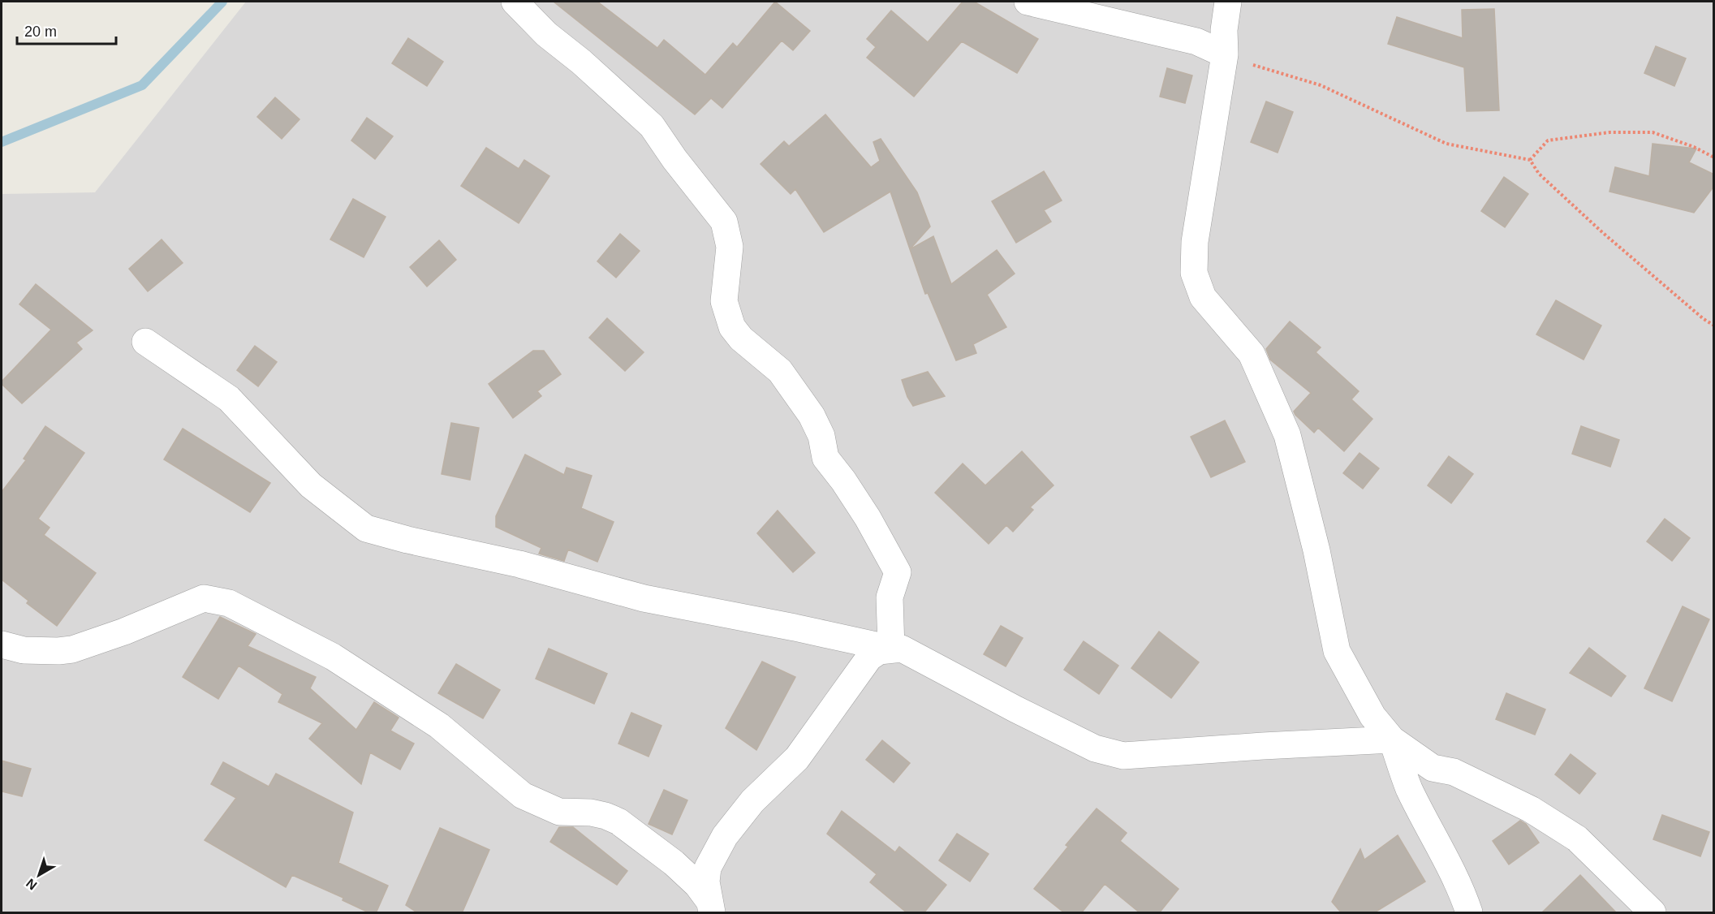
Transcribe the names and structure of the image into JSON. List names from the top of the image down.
{
  "scale_bar": "20 m",
  "north": "bottom left"
}
